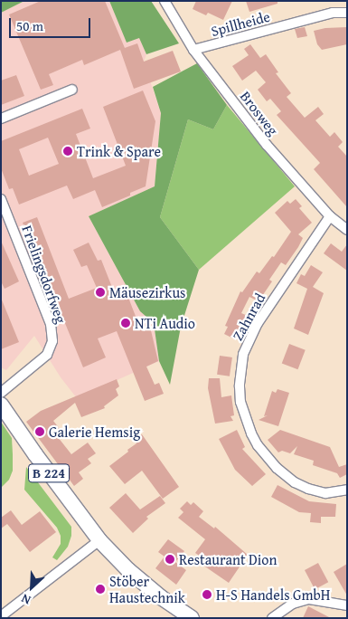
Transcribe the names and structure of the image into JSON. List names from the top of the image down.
{
  "streets": {
    "main road": ["B 224"],
    "street": [
      "Spillheide",
      "Brosweg",
      "Frielingsdorfweg",
      "Zahnrad"
    ]
  },
  "crossings": [
    ["Spillheide", "Brosweg"],
    ["Brosweg", "Zahnrad"]
  ],
  "places": [
    "Trink & Spare",
    "Mäusezirkus",
    "NTi Audio",
    "Galerie Hemsig",
    "Restaurant Dion",
    "Stöber Haustechnik",
    "H-S Handels GmbH"
  ],
  "scale_bar": "50 m",
  "north": "bottom left"
}
